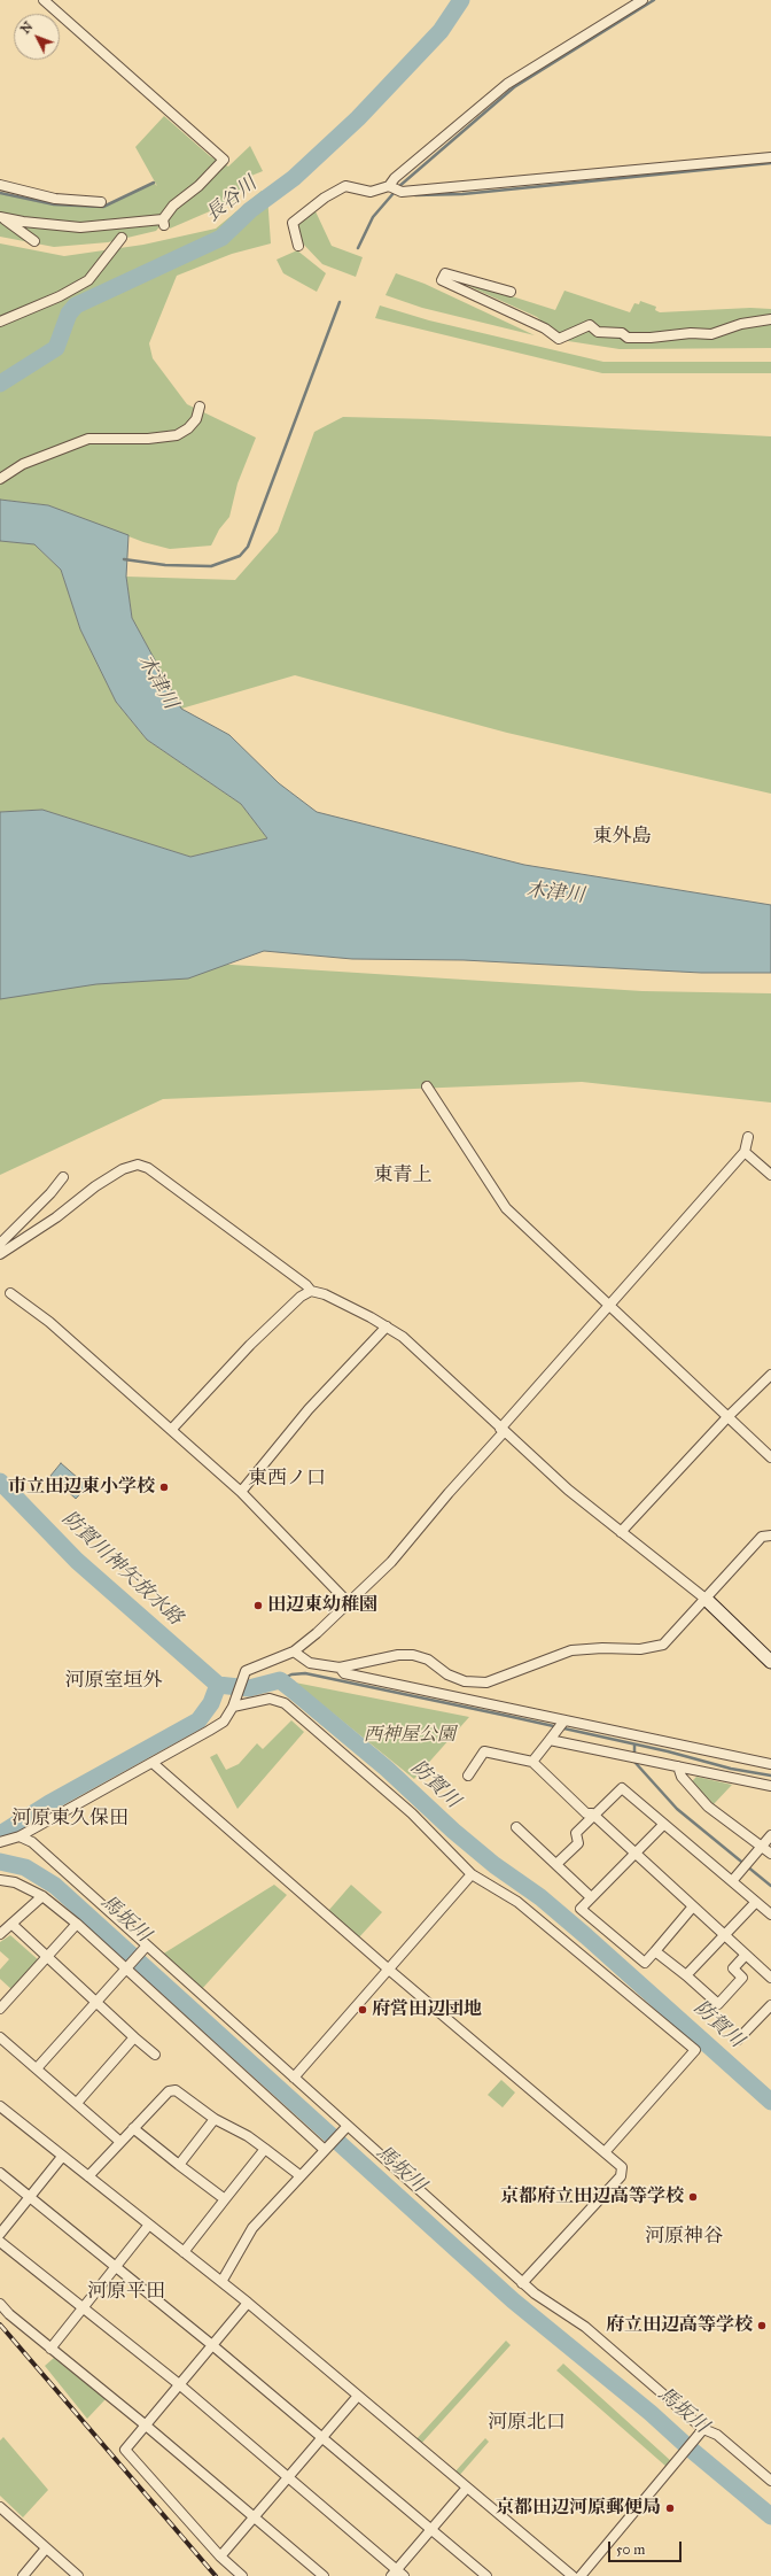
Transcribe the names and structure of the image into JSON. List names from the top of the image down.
{
  "districts": [
    "東外島",
    "東青上",
    "東西ノ口",
    "河原室垣外",
    "河原東久保田",
    "河原神谷",
    "河原平田",
    "河原北口"
  ],
  "water": [
    "長谷川",
    "木津川",
    "防賀川神矢放水路",
    "防賀川",
    "馬坂川"
  ],
  "parks": ["西神屋公園"],
  "places": [
    "市立田辺東小学校",
    "田辺東幼稚園",
    "府営田辺団地",
    "京都府立田辺高等学校",
    "府立田辺高等学校",
    "京都田辺河原郵便局"
  ],
  "scale_bar": "50 m",
  "north": "top left"
}
